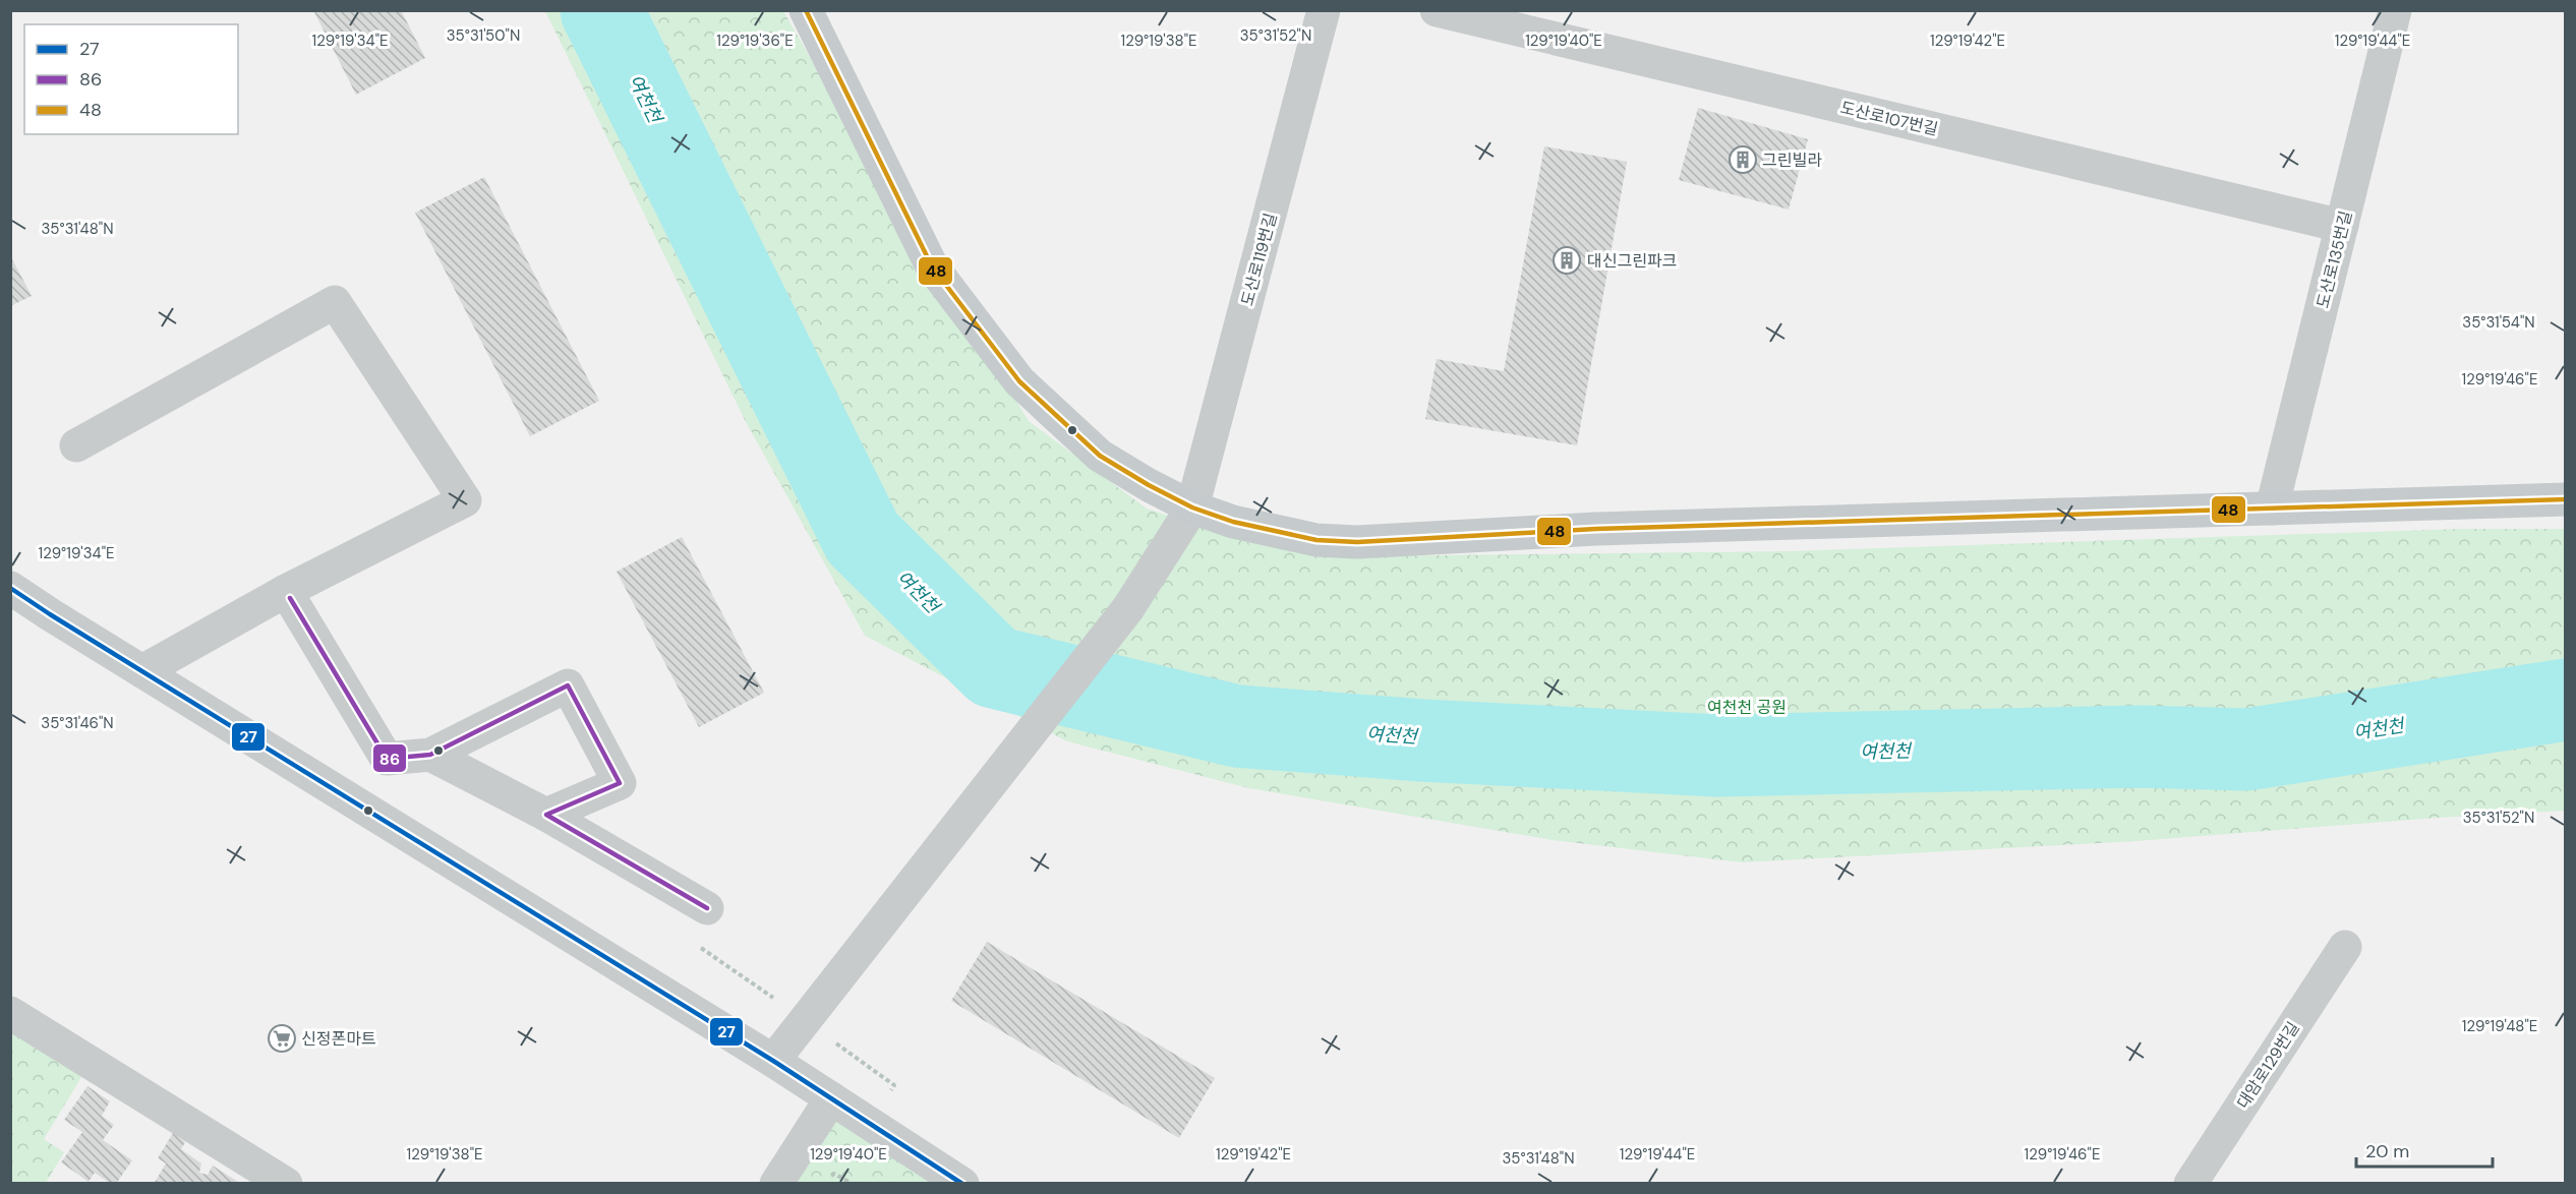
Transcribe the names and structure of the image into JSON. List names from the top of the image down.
{
  "streets": {
    "street": [
      "도산로107번길",
      "도산로119번길",
      "도산로135번길",
      "대암로129번길"
    ]
  },
  "crossings": [
    ["도산로107번길", "도산로135번길"]
  ],
  "water": ["여천천"],
  "parks": ["여천천 공원"],
  "places": {
    "building": ["그린빌라", "대신그린파크"],
    "supermarket": ["신정폰마트"]
  },
  "lines": ["transit line 48", "transit line 27", "transit line 86"],
  "legend": ["27", "86", "48"],
  "scale_bar": "20 m",
  "coordinates": [
    "35°31'50\"N",
    "35°31'52\"N",
    "129°19'34\"E",
    "129°19'36\"E",
    "129°19'38\"E",
    "129°19'40\"E",
    "129°19'42\"E",
    "129°19'44\"E",
    "35°31'48\"N",
    "35°31'54\"N",
    "129°19'46\"E",
    "35°31'46\"N",
    "129°19'48\"E"
  ]
}
